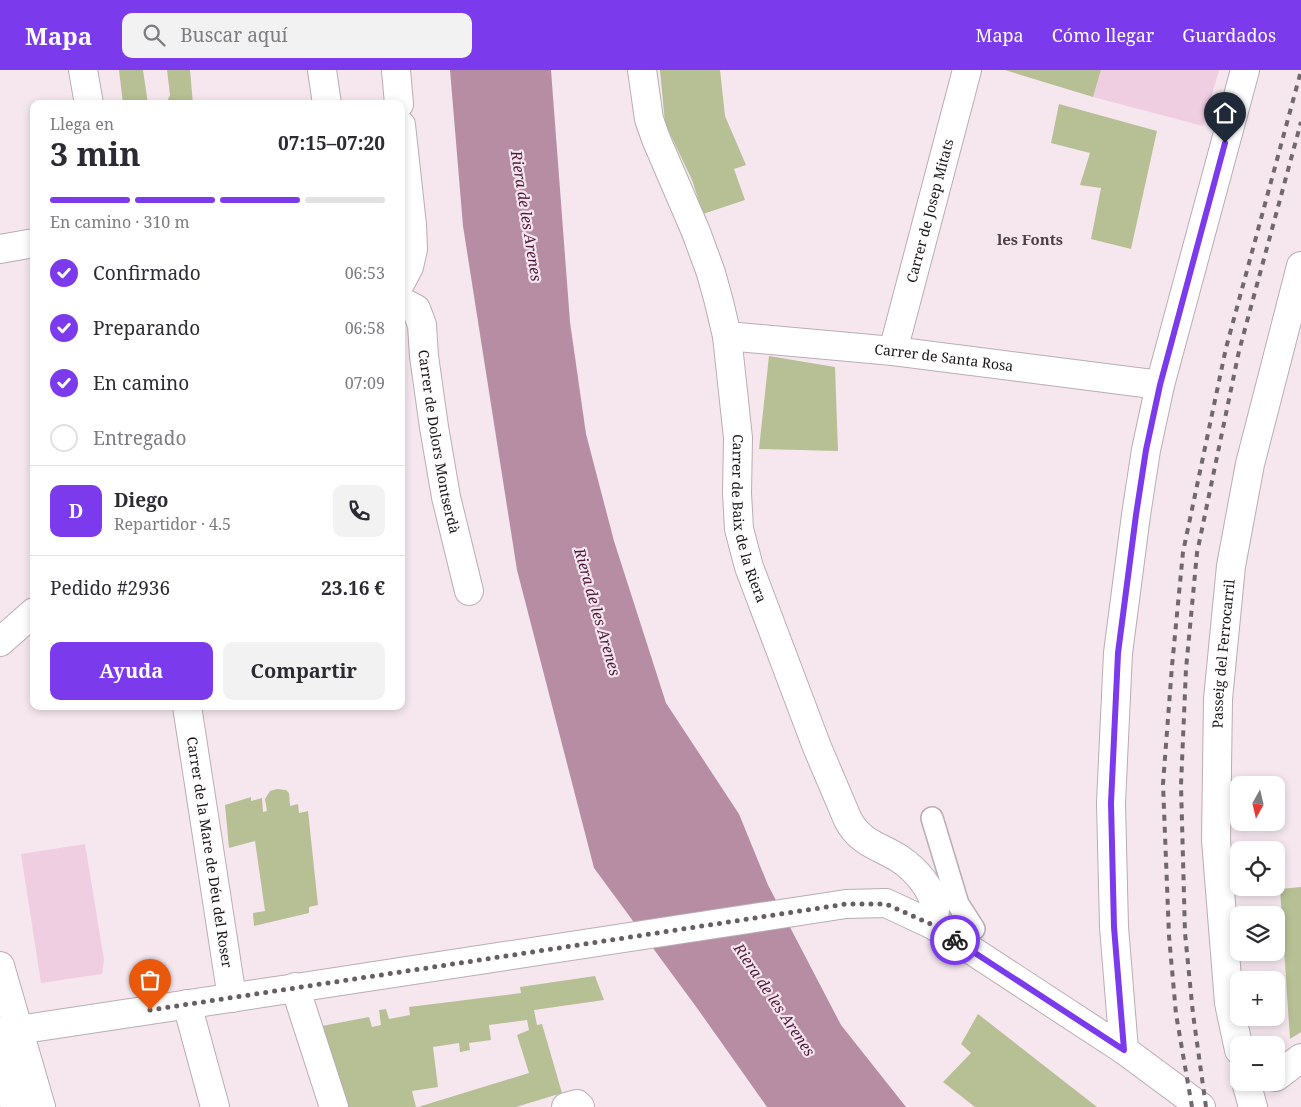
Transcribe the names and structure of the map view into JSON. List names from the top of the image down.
{
  "streets": {
    "street": [
      "Carrer de Josep Mitats",
      "Carrer de Santa Rosa",
      "Carrer de Dolors Montserdà",
      "Carrer de Baix de la Riera",
      "Passeig del Ferrocarril",
      "Carrer de la Mare de Déu del Roser"
    ]
  },
  "crossings": [
    ["Carrer de Josep Mitats", "Carrer de Santa Rosa"],
    ["Carrer de Santa Rosa", "Carrer de Baix de la Riera"]
  ],
  "districts": ["les Fonts"],
  "water": ["Riera de les Arenes"],
  "north": "bottom",
  "page": {
    "header": "Mapa",
    "search": "Buscar aquí",
    "nav": ["Mapa", "Cómo llegar", "Guardados"],
    "heading": ["3 min", "Llega en", "07:15–07:20"],
    "panel": [
      "Diego",
      "Repartidor · 4.5",
      "Pedido #2936",
      "23.16 €"
    ],
    "bar": "En camino · 310 m",
    "list": [
      ["Confirmado", "06:53"],
      ["Preparando", "06:58"],
      ["En camino", "07:09"],
      "Entregado"
    ],
    "round": "D",
    "buttons": ["Ayuda", "Compartir"],
    "map_buttons": ["+", "−"]
  }
}
